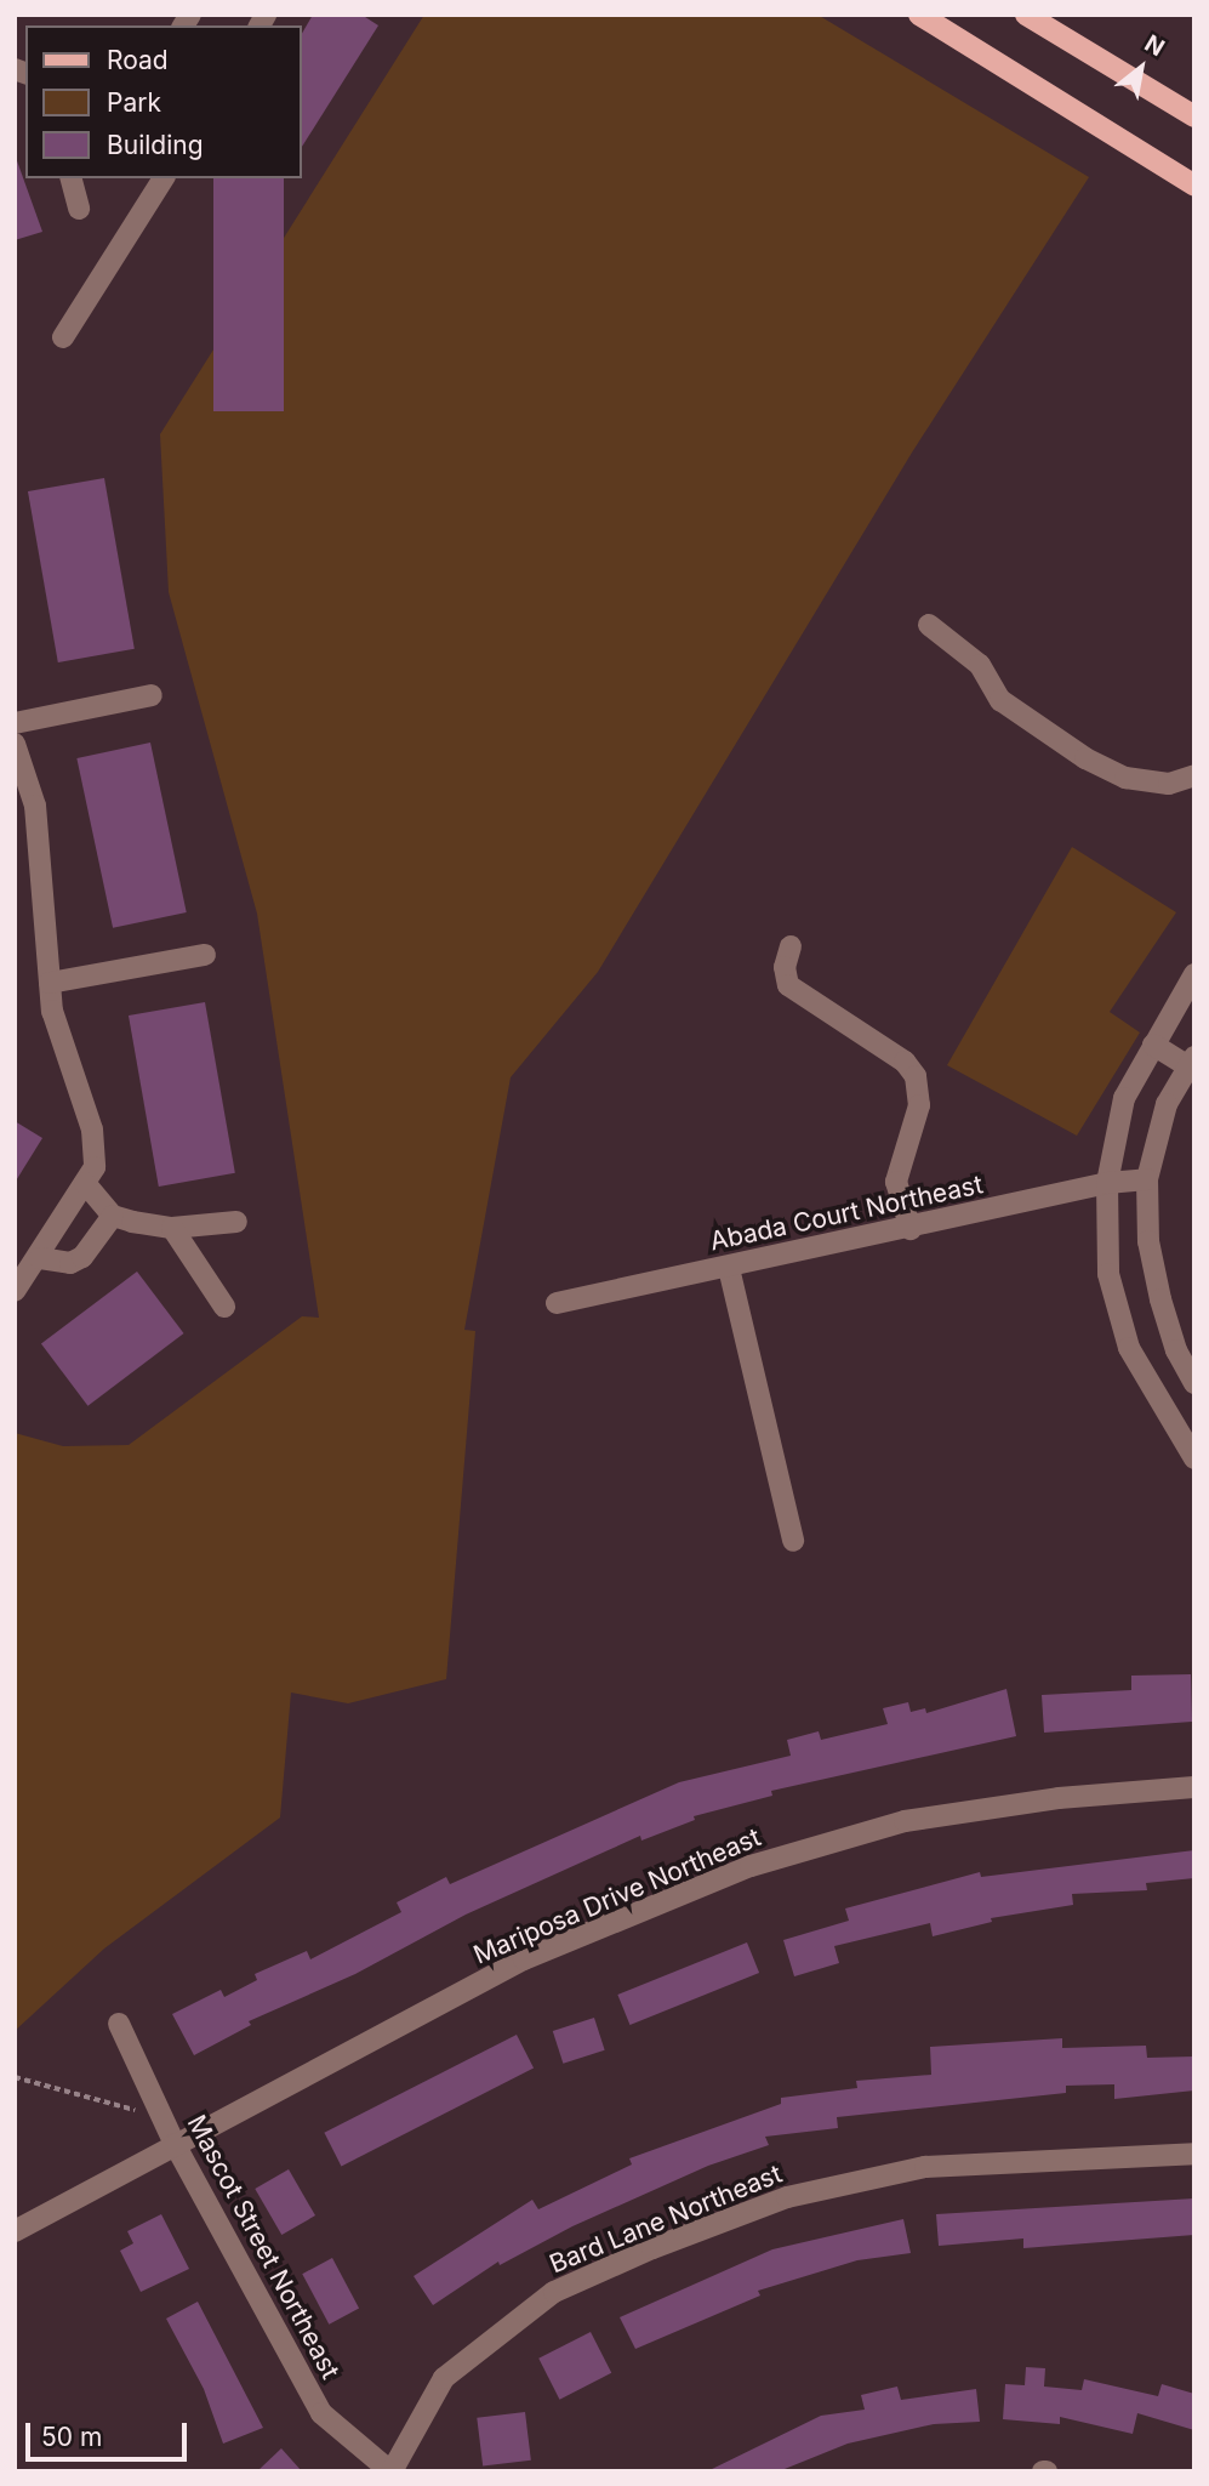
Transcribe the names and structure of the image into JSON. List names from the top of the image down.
{
  "streets": {
    "street": [
      "Abada Court Northeast",
      "Mariposa Drive Northeast",
      "Bard Lane Northeast",
      "Mascot Street Northeast"
    ]
  },
  "crossings": [
    ["Mariposa Drive Northeast", "Mascot Street Northeast"],
    ["Bard Lane Northeast", "Mascot Street Northeast"]
  ],
  "legend": ["Road", "Park", "Building"],
  "scale_bar": "50 m",
  "north": "top right"
}
